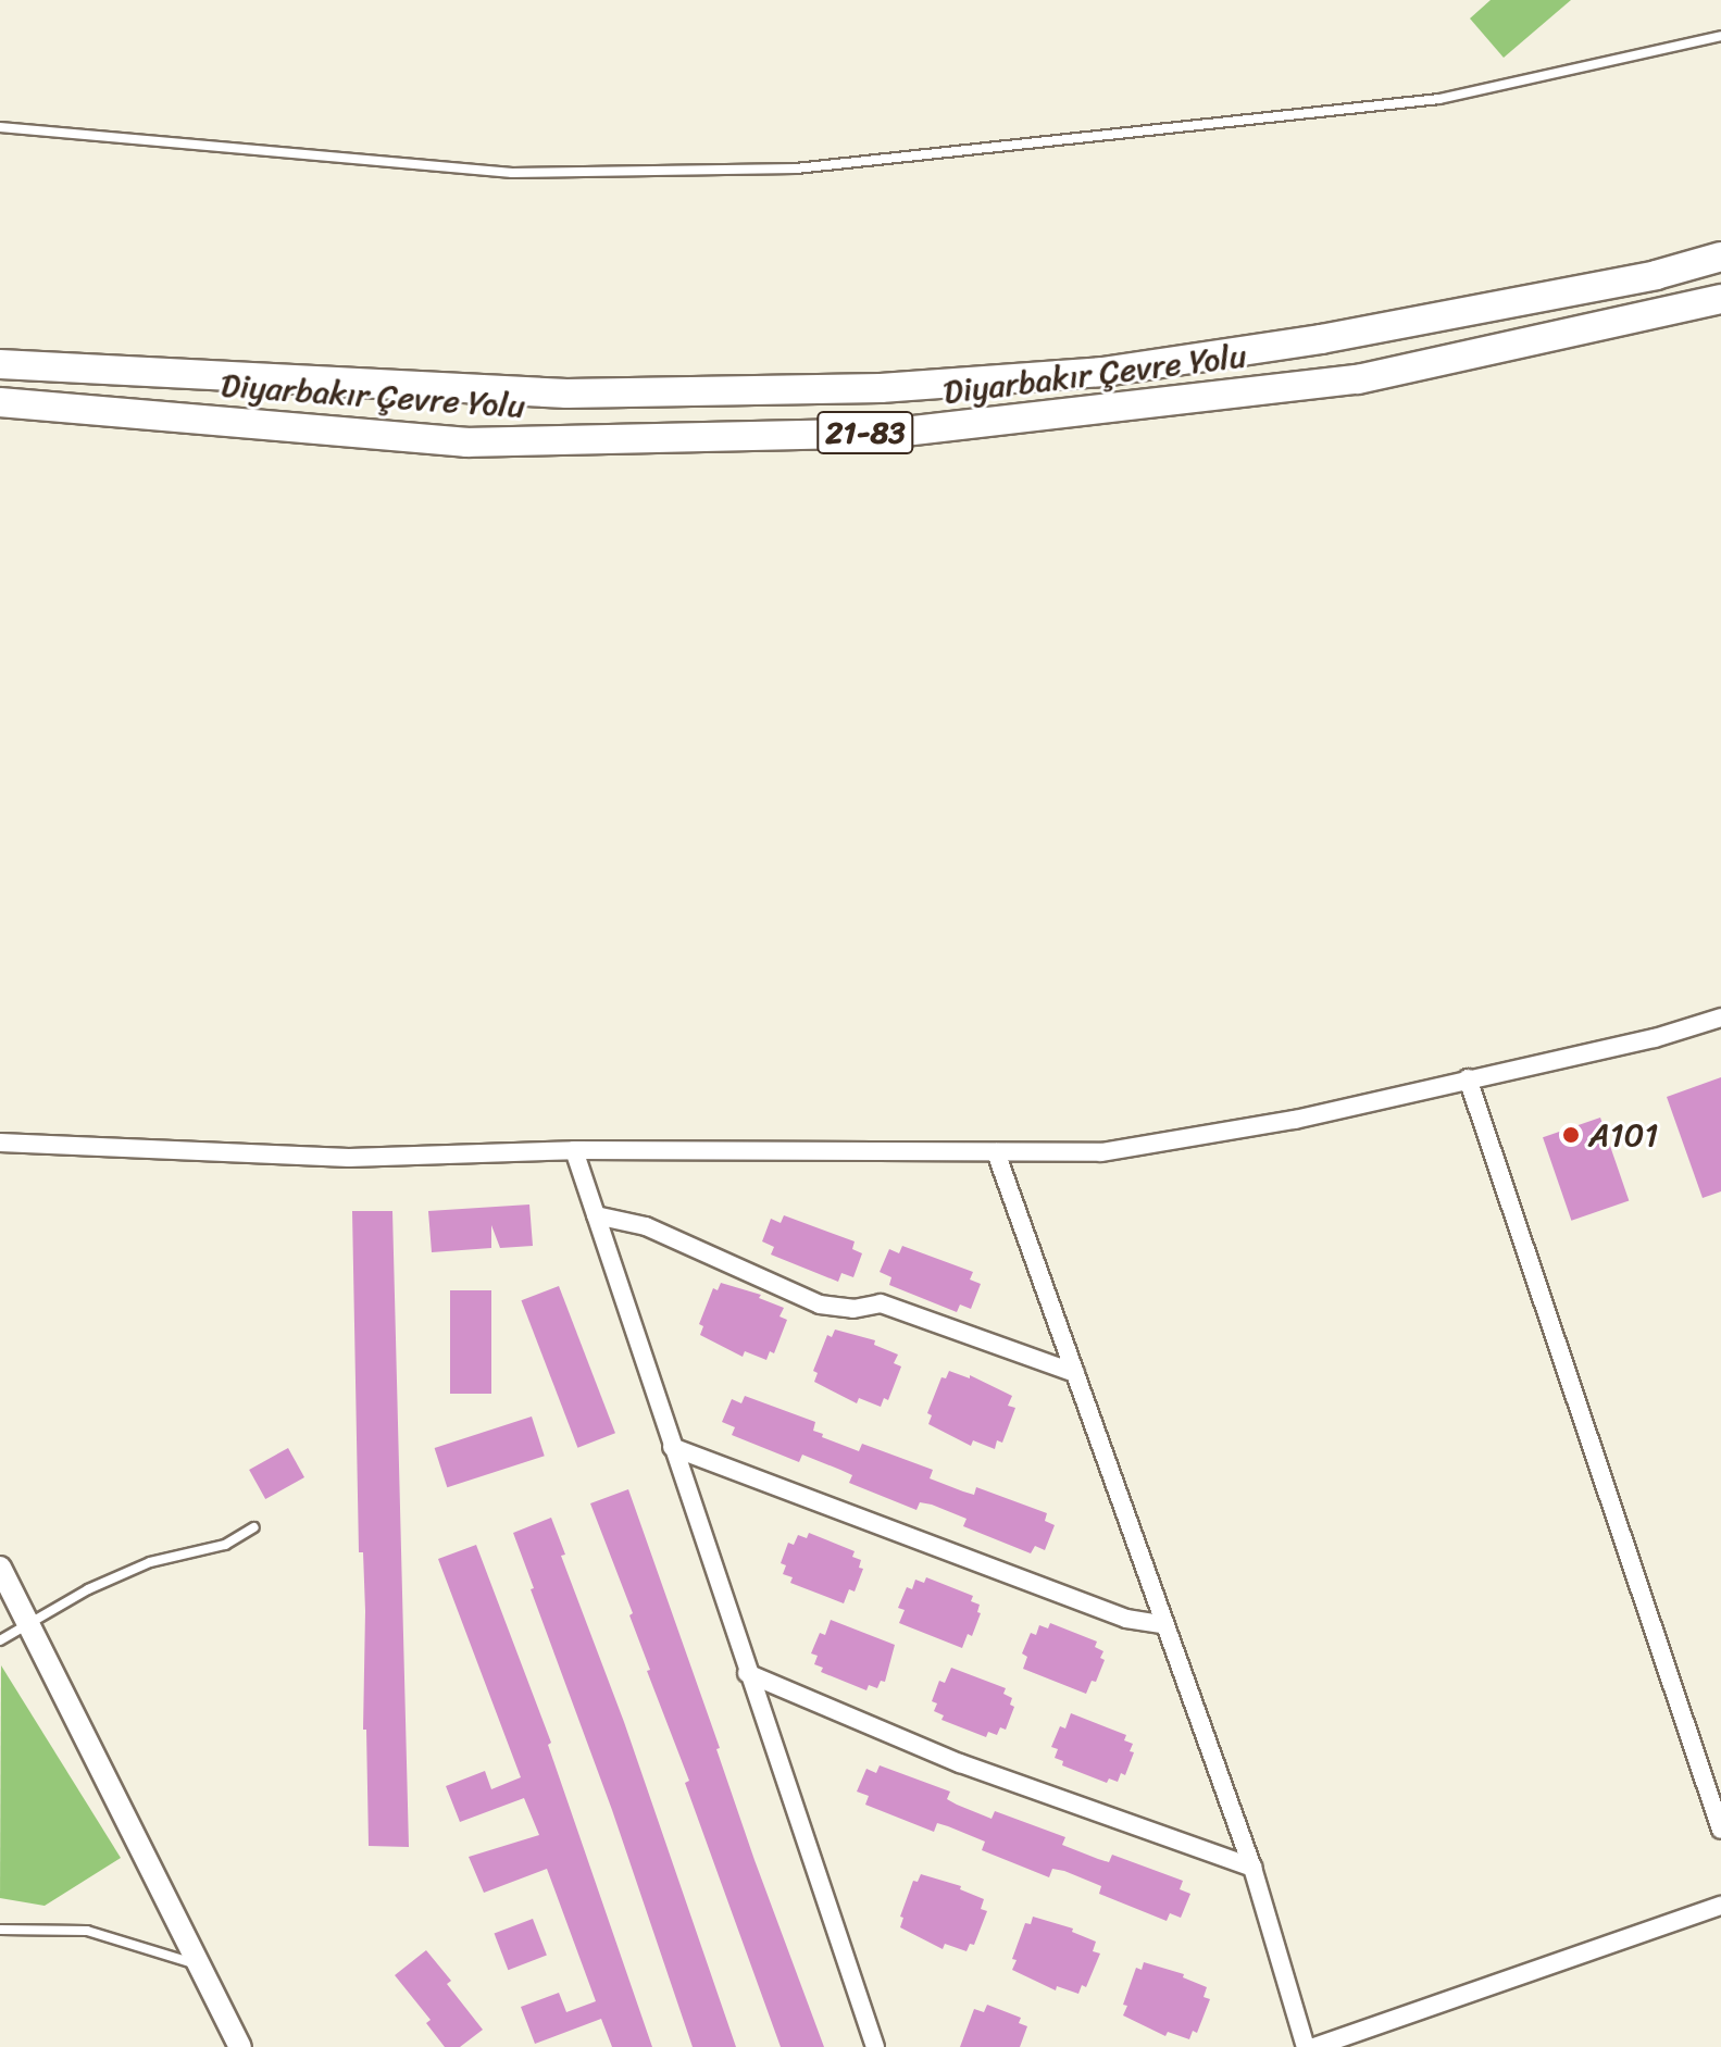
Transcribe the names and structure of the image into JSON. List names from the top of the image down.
{
  "streets": {
    "highway": ["Diyarbakır Çevre Yolu", "21-83"]
  },
  "places": ["A101"]
}
